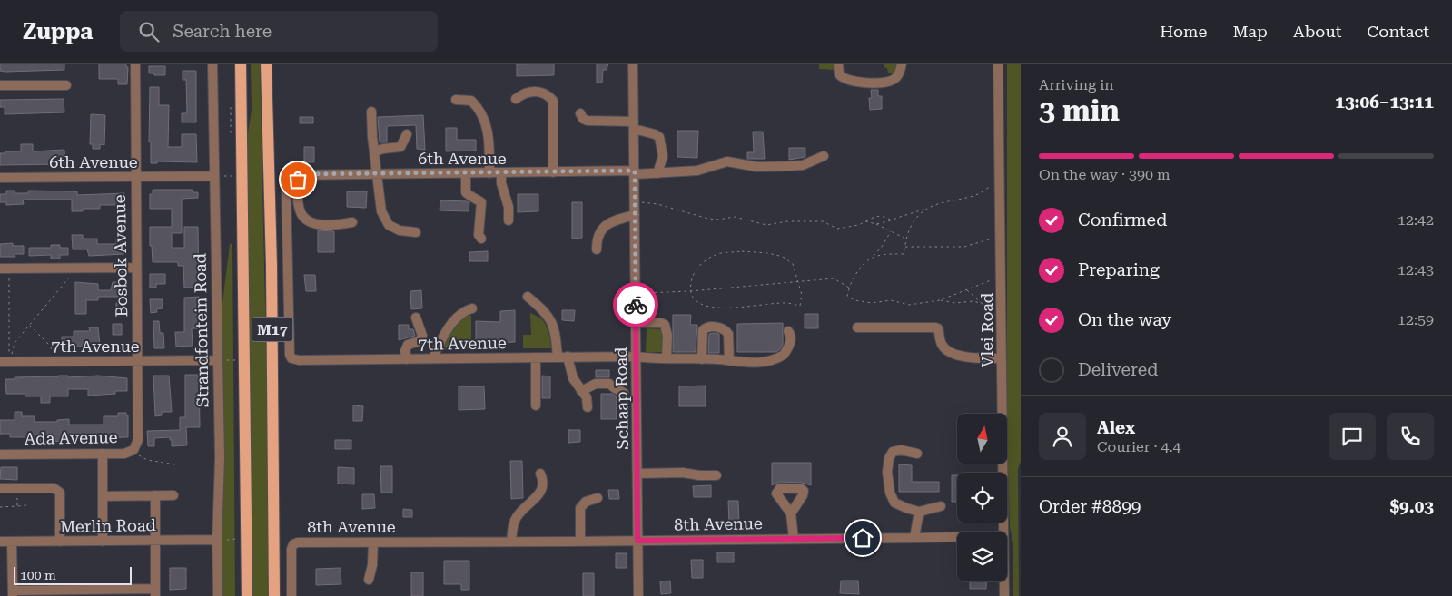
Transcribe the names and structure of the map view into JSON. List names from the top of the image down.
{
  "streets": {
    "main road": ["M17"],
    "street": [
      "6th Avenue",
      "Bosbok Avenue",
      "Strandfontein Road",
      "Vlei Road",
      "7th Avenue",
      "Schaap Road",
      "Ada Avenue",
      "8th Avenue",
      "Merlin Road"
    ]
  },
  "crossings": [
    ["6th Avenue", "Bosbok Avenue"],
    ["6th Avenue", "Strandfontein Road"],
    ["6th Avenue", "7th Avenue"],
    ["6th Avenue", "Schaap Road"],
    ["Bosbok Avenue", "7th Avenue"],
    ["Bosbok Avenue", "Ada Avenue"],
    ["Strandfontein Road", "7th Avenue"],
    ["Strandfontein Road", "Merlin Road"],
    ["7th Avenue", "Schaap Road"],
    ["7th Avenue", "Ada Avenue"],
    ["Schaap Road", "8th Avenue"]
  ],
  "scale_bar": "100 m",
  "north": "top",
  "page": {
    "header": "Zuppa",
    "search": "Search here",
    "nav": [
      "Home",
      "Map",
      "About",
      "Contact"
    ],
    "heading": ["3 min", "Arriving in", "13:06–13:11"],
    "panel": [
      "Alex",
      "Courier · 4.4",
      "Order #8899",
      "$9.03"
    ],
    "bar": "On the way · 390 m",
    "list": [
      ["Confirmed", "12:42"],
      ["Preparing", "12:43"],
      ["On the way", "12:59"],
      "Delivered"
    ],
    "scale": "100 m"
  }
}
